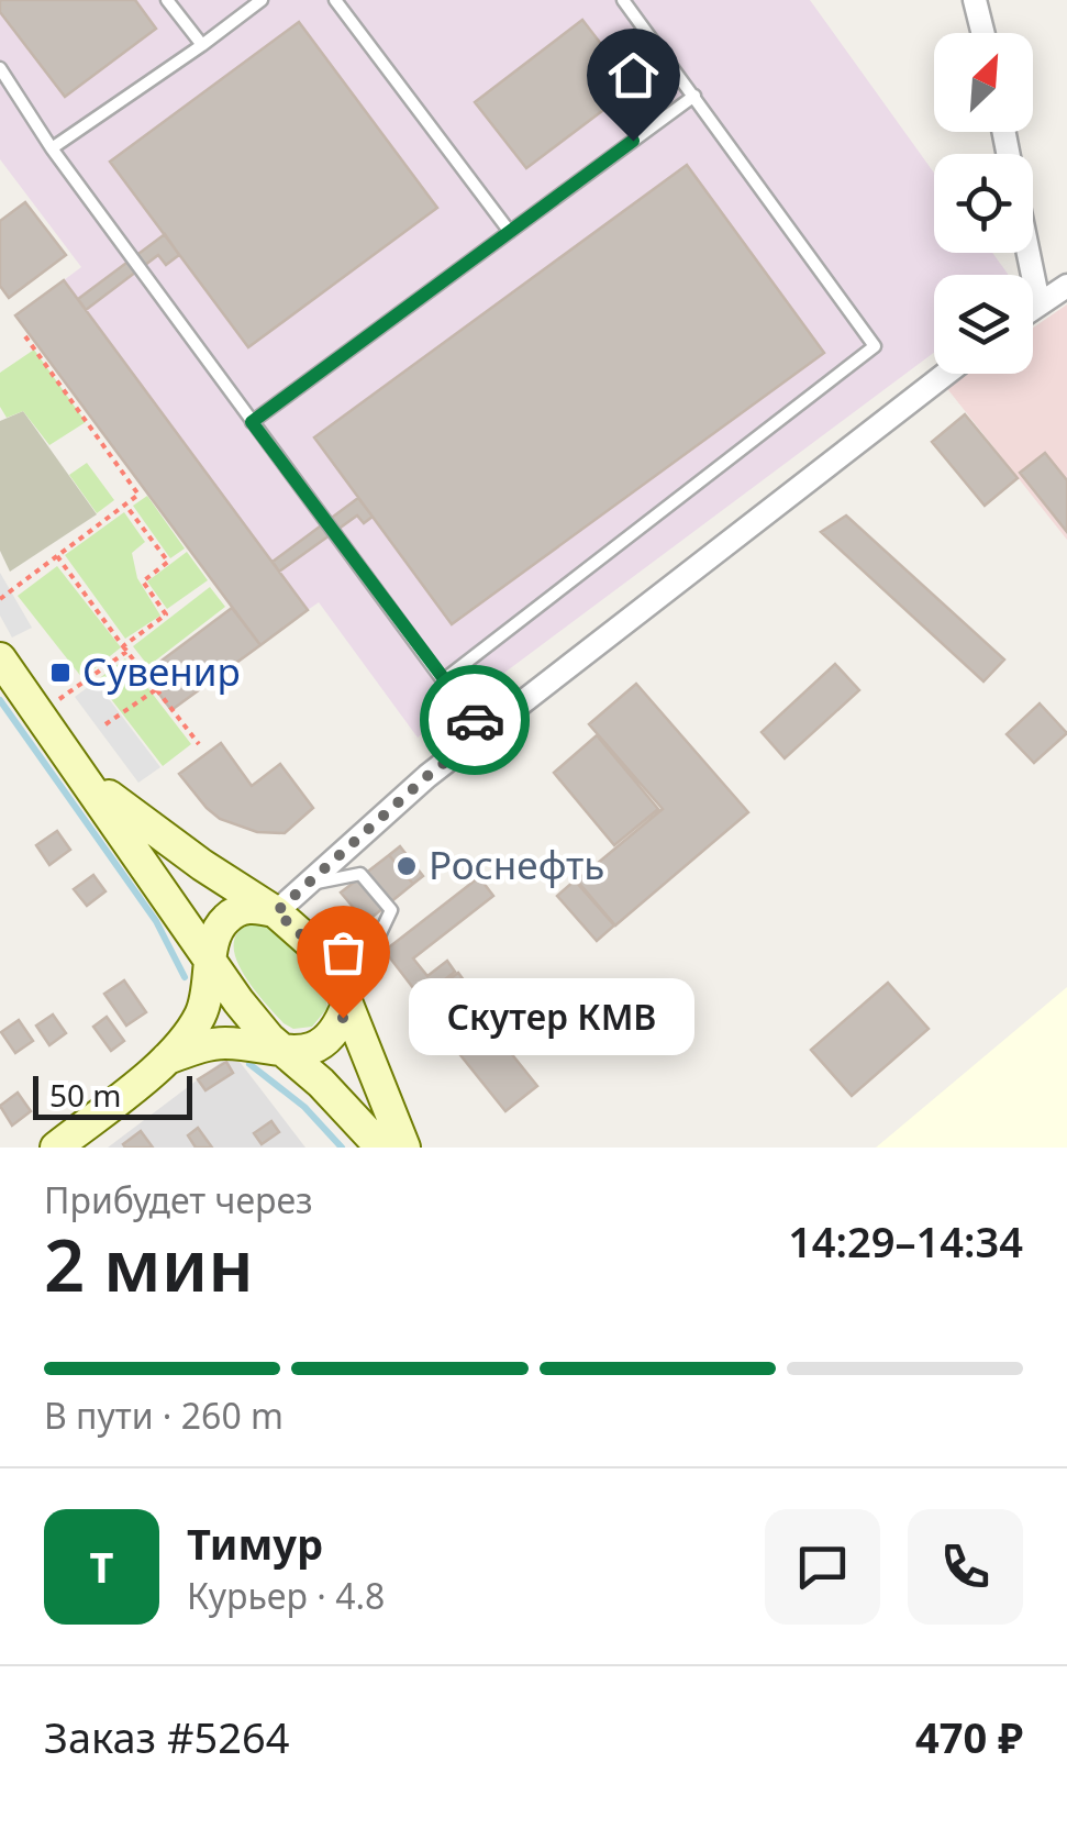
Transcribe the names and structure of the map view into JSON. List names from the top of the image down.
{
  "places": {
    "transit": ["Сувенир"],
    "other": ["Роснефть", "Скутер КМВ"]
  },
  "scale_bar": "50 m",
  "north": "top right",
  "page": {
    "bubble": "Скутер КМВ",
    "scale": "50 m",
    "heading": ["2 мин", "Прибудет через", "14:29–14:34"],
    "panel": [
      "Тимур",
      "Курьер · 4.8",
      "Заказ #5264",
      "470 ₽"
    ],
    "bar": "В пути · 260 m",
    "round": "Т"
  }
}
